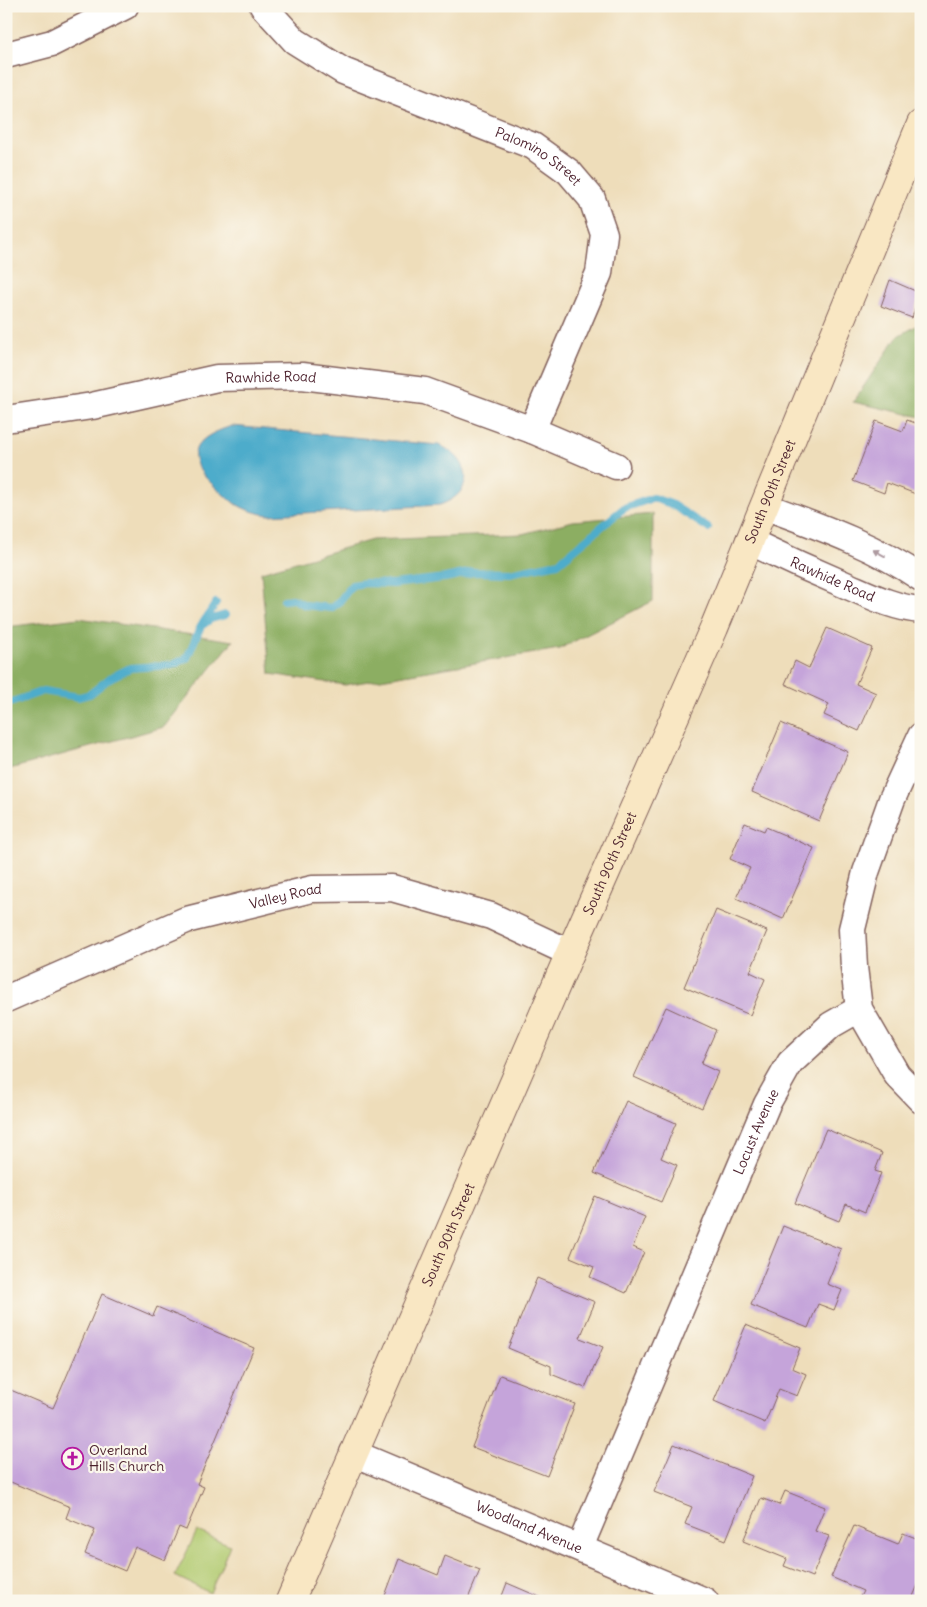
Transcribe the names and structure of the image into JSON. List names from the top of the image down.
{
  "streets": {
    "street": [
      "Palomino Street",
      "Rawhide Road",
      "South 90th Street",
      "Valley Road",
      "Locust Avenue",
      "Woodland Avenue"
    ]
  },
  "crossings": [
    ["Palomino Street", "Rawhide Road"],
    ["Rawhide Road", "South 90th Street"],
    ["South 90th Street", "Valley Road"],
    ["South 90th Street", "Woodland Avenue"],
    ["Locust Avenue", "Woodland Avenue"]
  ],
  "places": {
    "church": ["Overland Hills Church"]
  }
}
